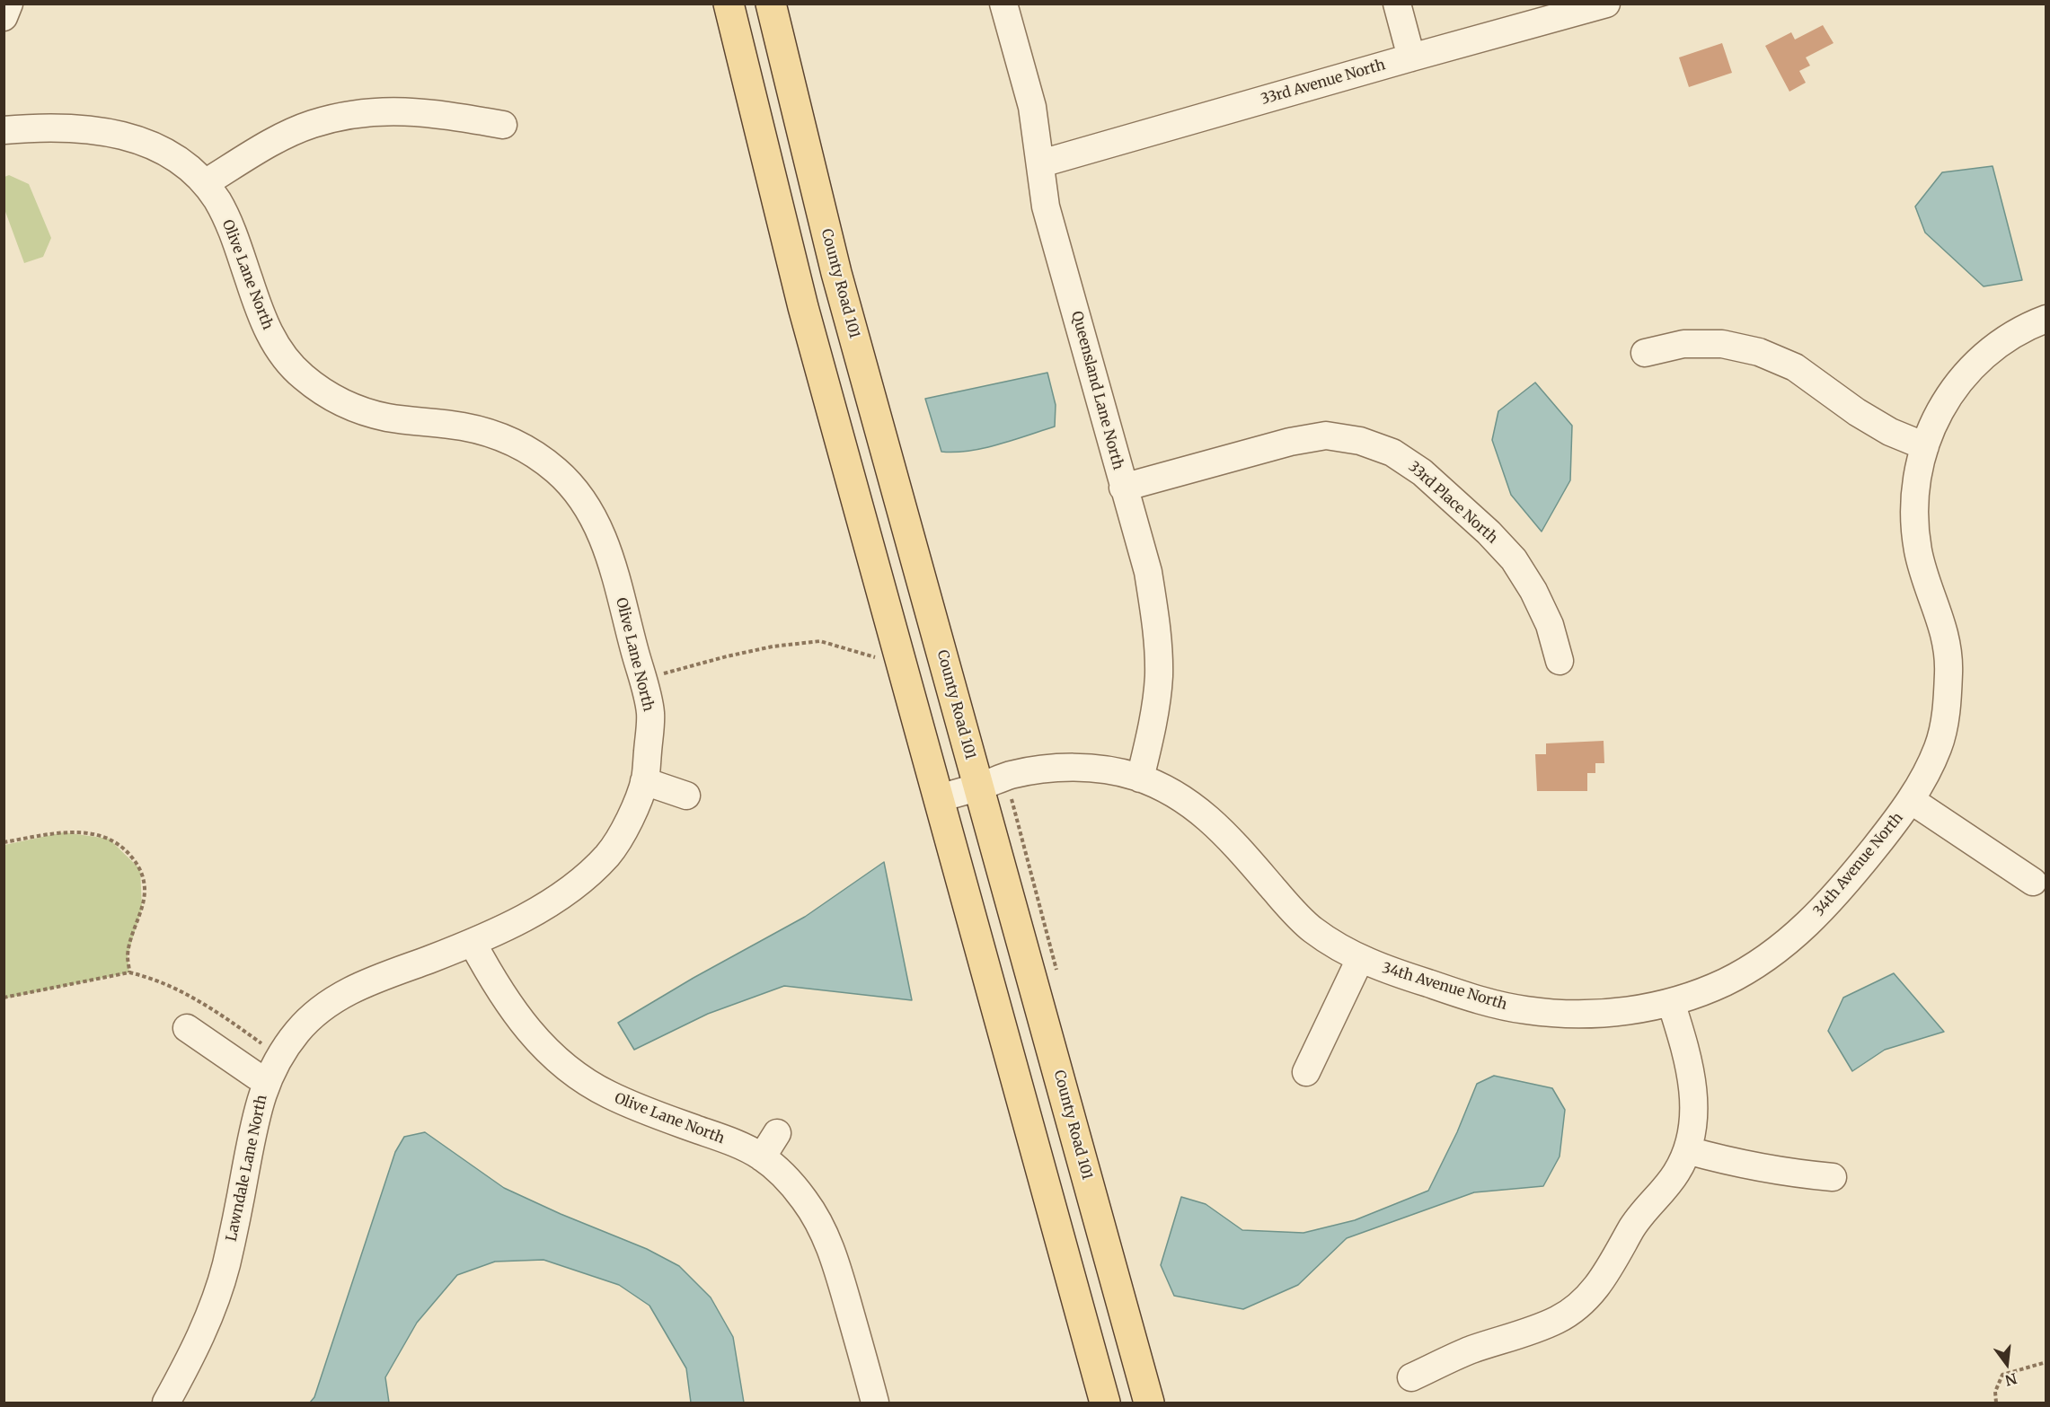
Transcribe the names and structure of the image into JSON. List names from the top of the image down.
{
  "streets": {
    "main road": ["County Road 101"],
    "street": [
      "33rd Avenue North",
      "Olive Lane North",
      "Queensland Lane North",
      "33rd Place North",
      "34th Avenue North",
      "Lawndale Lane North"
    ]
  },
  "crossings": [
    ["33rd Avenue North", "Queensland Lane North"],
    ["Olive Lane North", "Lawndale Lane North"],
    ["County Road 101", "34th Avenue North"],
    ["Queensland Lane North", "33rd Place North"],
    ["Queensland Lane North", "34th Avenue North"]
  ],
  "north": "bottom"
}
